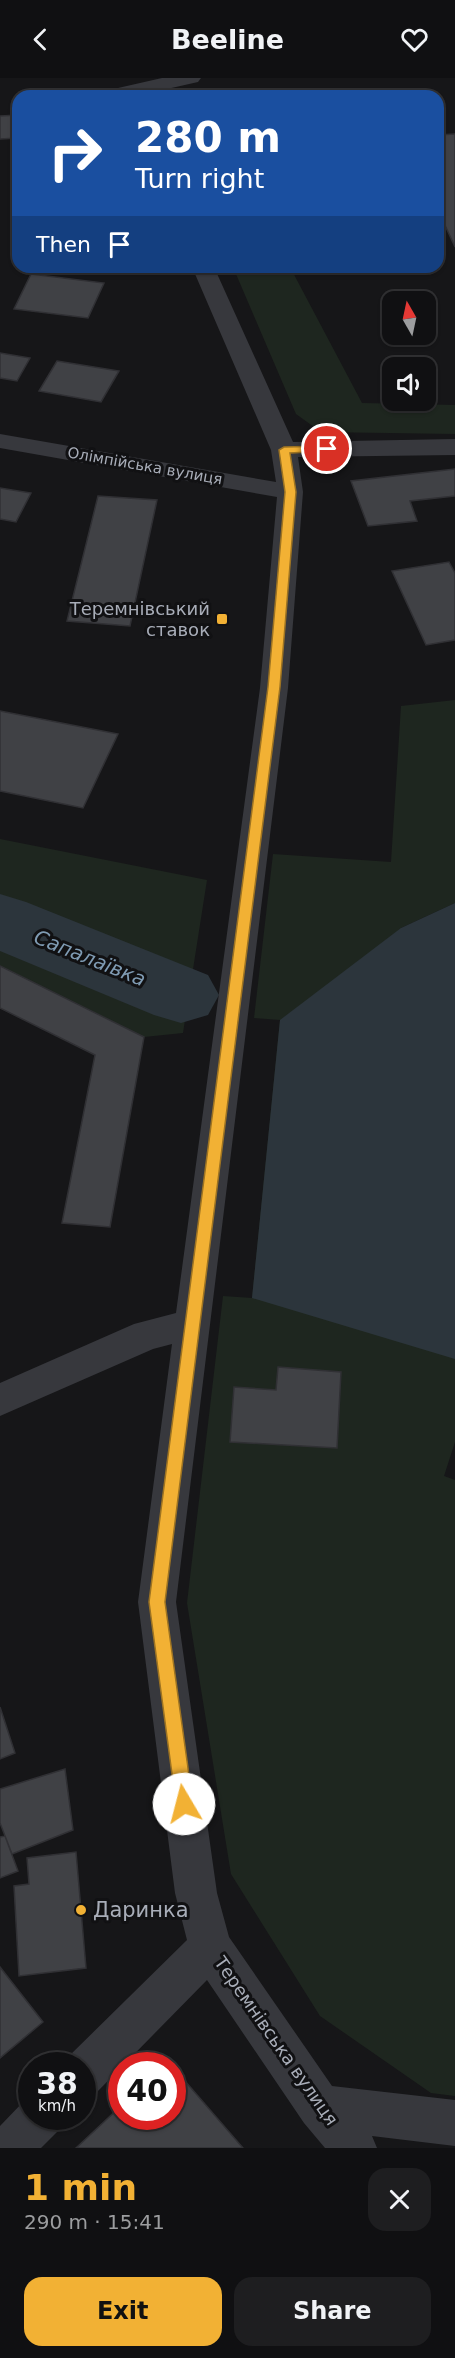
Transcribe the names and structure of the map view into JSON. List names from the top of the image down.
{
  "streets": {
    "street": ["Олімпійська вулиця", "Теремнівська вулиця"]
  },
  "crossings": [
    ["Олімпійська вулиця", "Теремнівська вулиця"]
  ],
  "water": ["Сапалаївка"],
  "places": {
    "transit": ["Теремнівський ставок"],
    "other": ["Даринка"]
  },
  "north": "top",
  "page": {
    "header": "Beeline",
    "turn": ["280 m", "Turn right"],
    "then": "Then",
    "speed": "38 km/h",
    "limit": "40",
    "heading": ["1 min", "290 m · 15:41"],
    "buttons": ["Exit", "Share"]
  }
}
